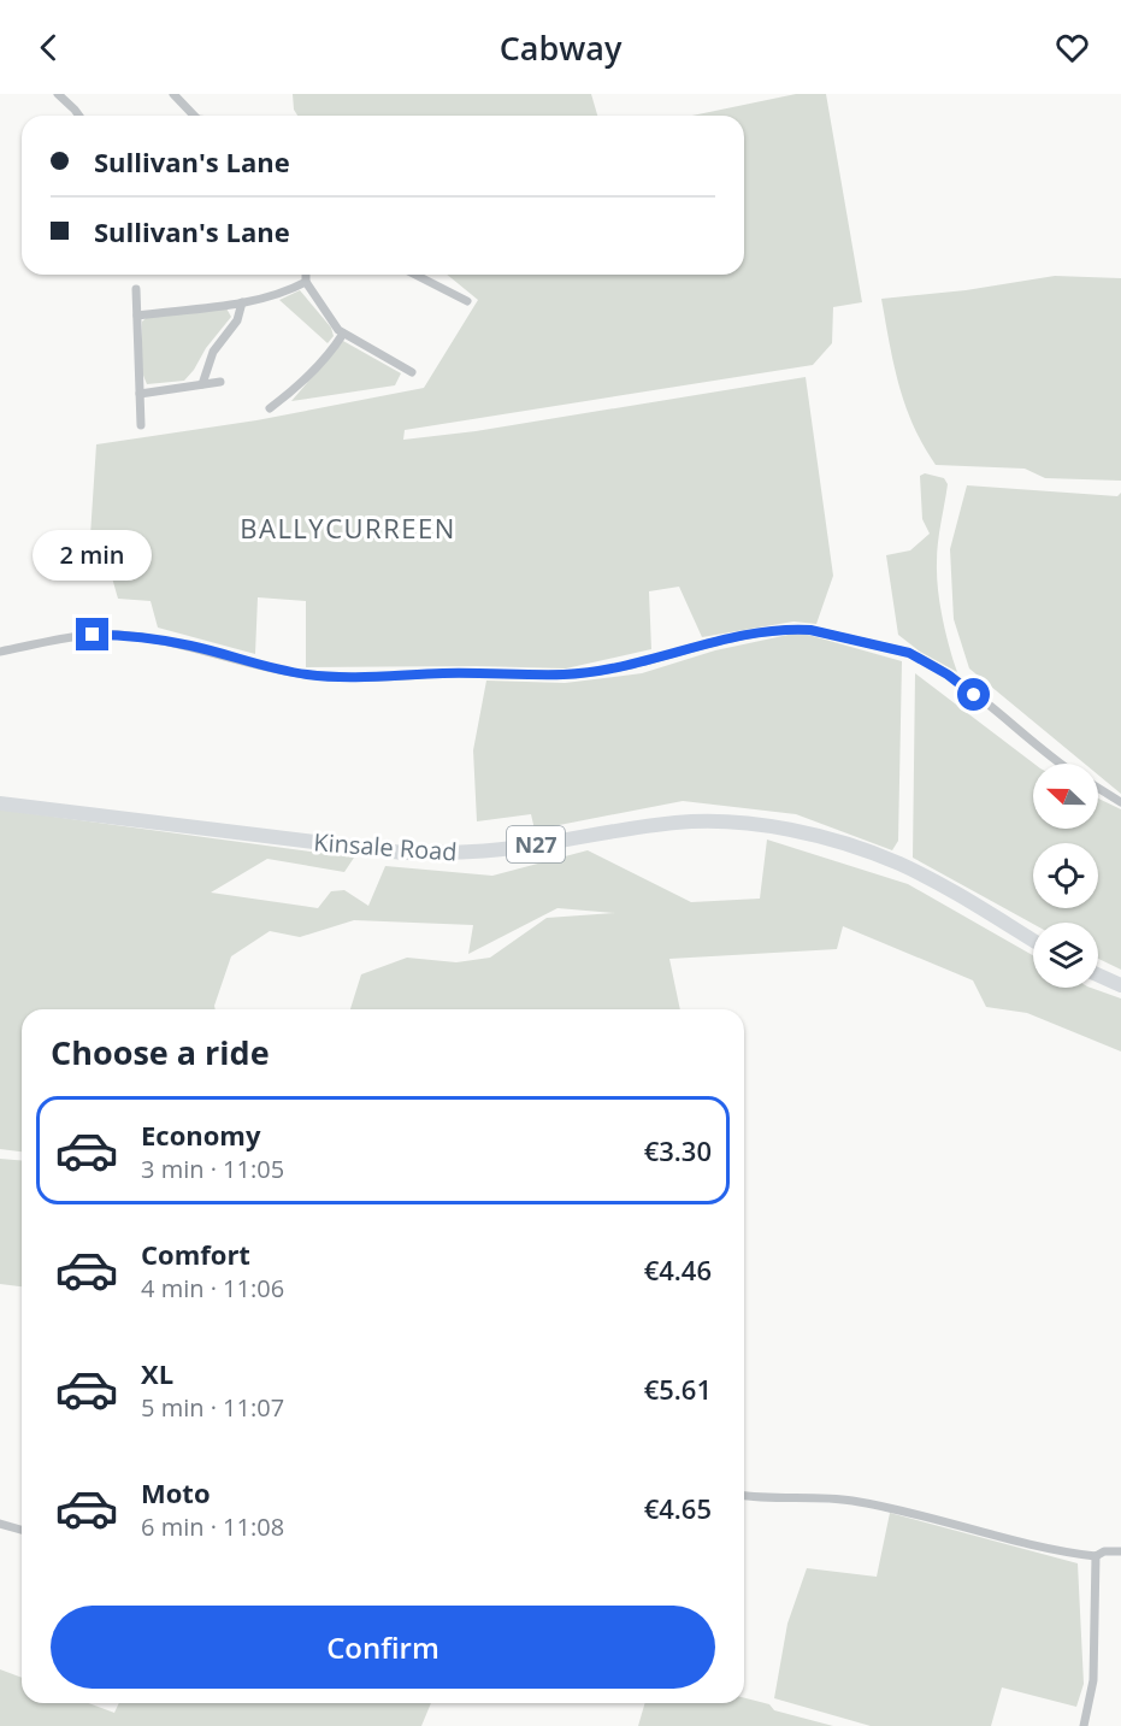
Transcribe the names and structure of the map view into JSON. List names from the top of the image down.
{
  "streets": {
    "highway": ["N27", "Kinsale Road"]
  },
  "districts": ["BALLYCURREEN"],
  "north": "left",
  "page": {
    "header": "Cabway",
    "banner": ["Sullivan's Lane", "Sullivan's Lane"],
    "bubble": "2 min",
    "heading": "Choose a ride",
    "list": [
      {
        "name": "Economy",
        "note": "3 min · 11:05",
        "value": "€3.30"
      },
      {
        "name": "Comfort",
        "note": "4 min · 11:06",
        "value": "€4.46"
      },
      {
        "name": "XL",
        "note": "5 min · 11:07",
        "value": "€5.61"
      },
      {
        "name": "Moto",
        "note": "6 min · 11:08",
        "value": "€4.65"
      }
    ],
    "buttons": "Confirm"
  }
}
